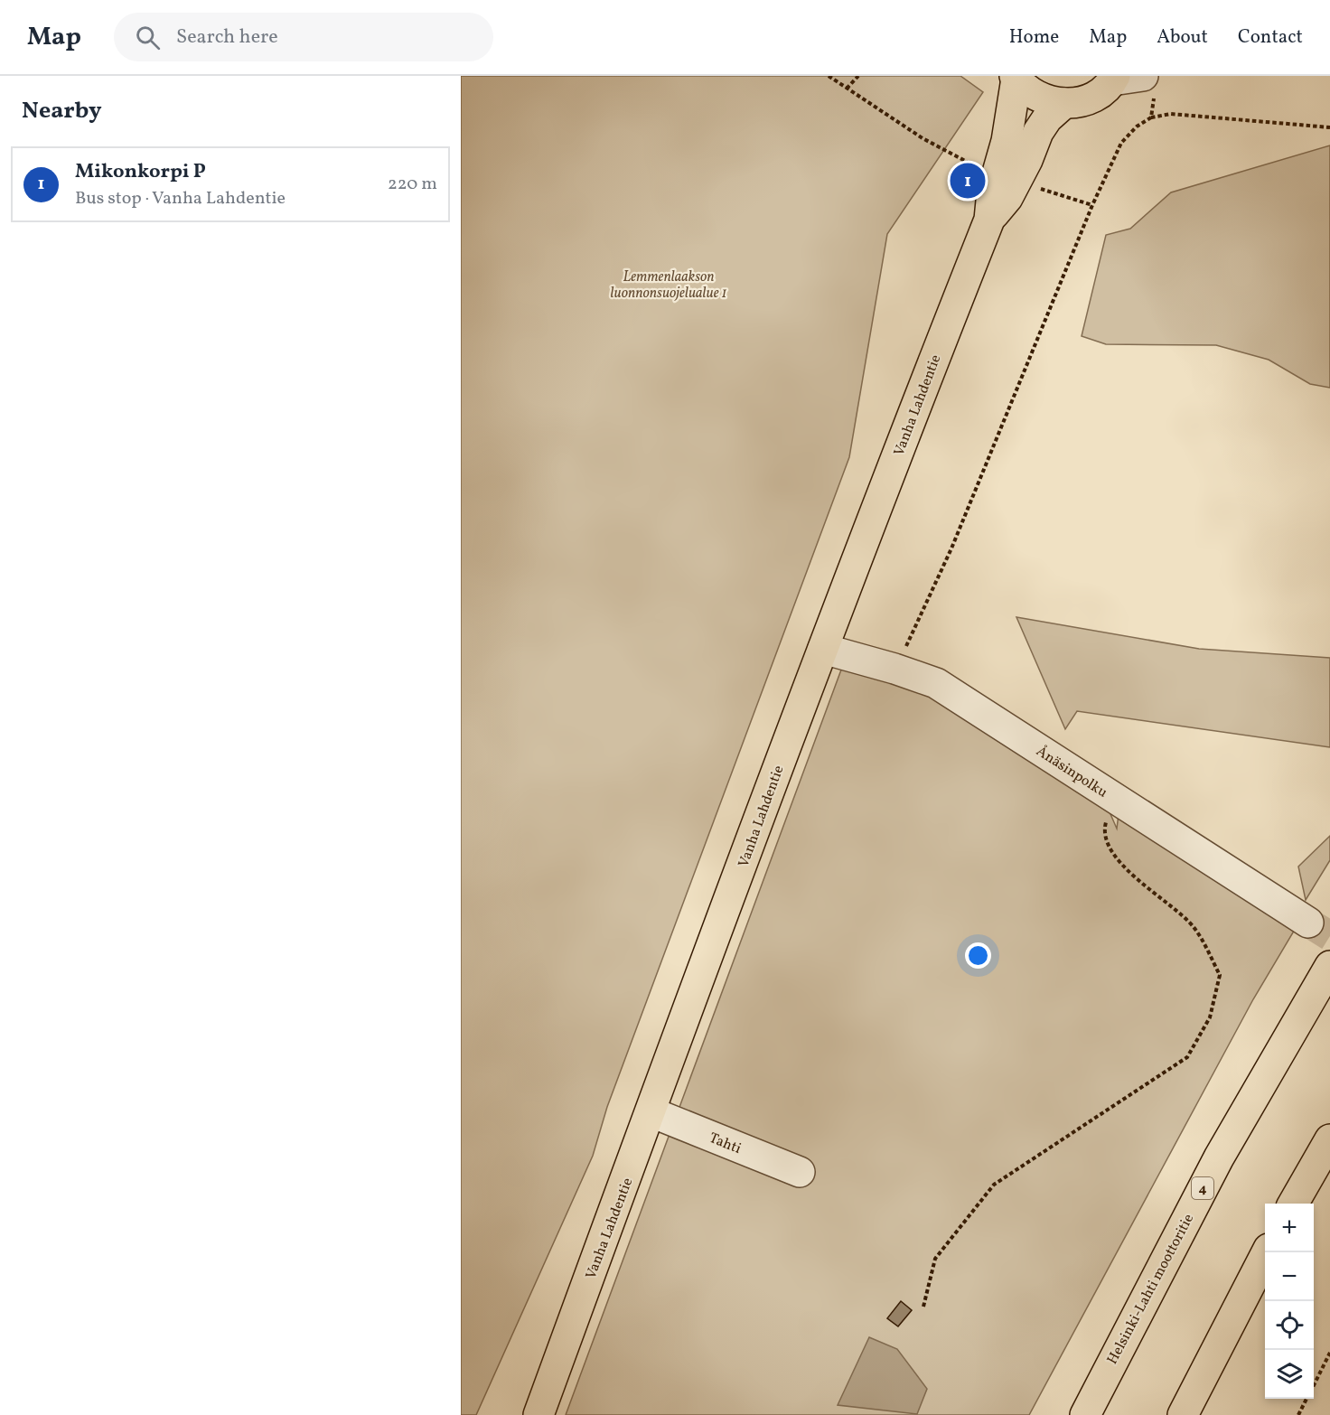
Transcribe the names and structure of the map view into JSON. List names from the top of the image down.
{
  "streets": {
    "main road": ["Vanha Lahdentie", "4", "Helsinki-Lahti moottoritie"],
    "street": ["Ånäsinpolku", "Tahti"]
  },
  "crossings": [
    ["Vanha Lahdentie", "Ånäsinpolku"],
    ["Vanha Lahdentie", "Tahti"]
  ],
  "parks": ["Lemmenlaakson luonnonsuojelualue 1"],
  "page": {
    "header": "Map",
    "search": "Search here",
    "nav": [
      "Home",
      "Map",
      "About",
      "Contact"
    ],
    "heading": "Nearby",
    "list": [
      {
        "mark": "1",
        "name": "Mikonkorpi P",
        "note": "Bus stop · Vanha Lahdentie",
        "value": "220 m"
      }
    ],
    "pins": "1",
    "map_buttons": ["+", "−"]
  }
}
